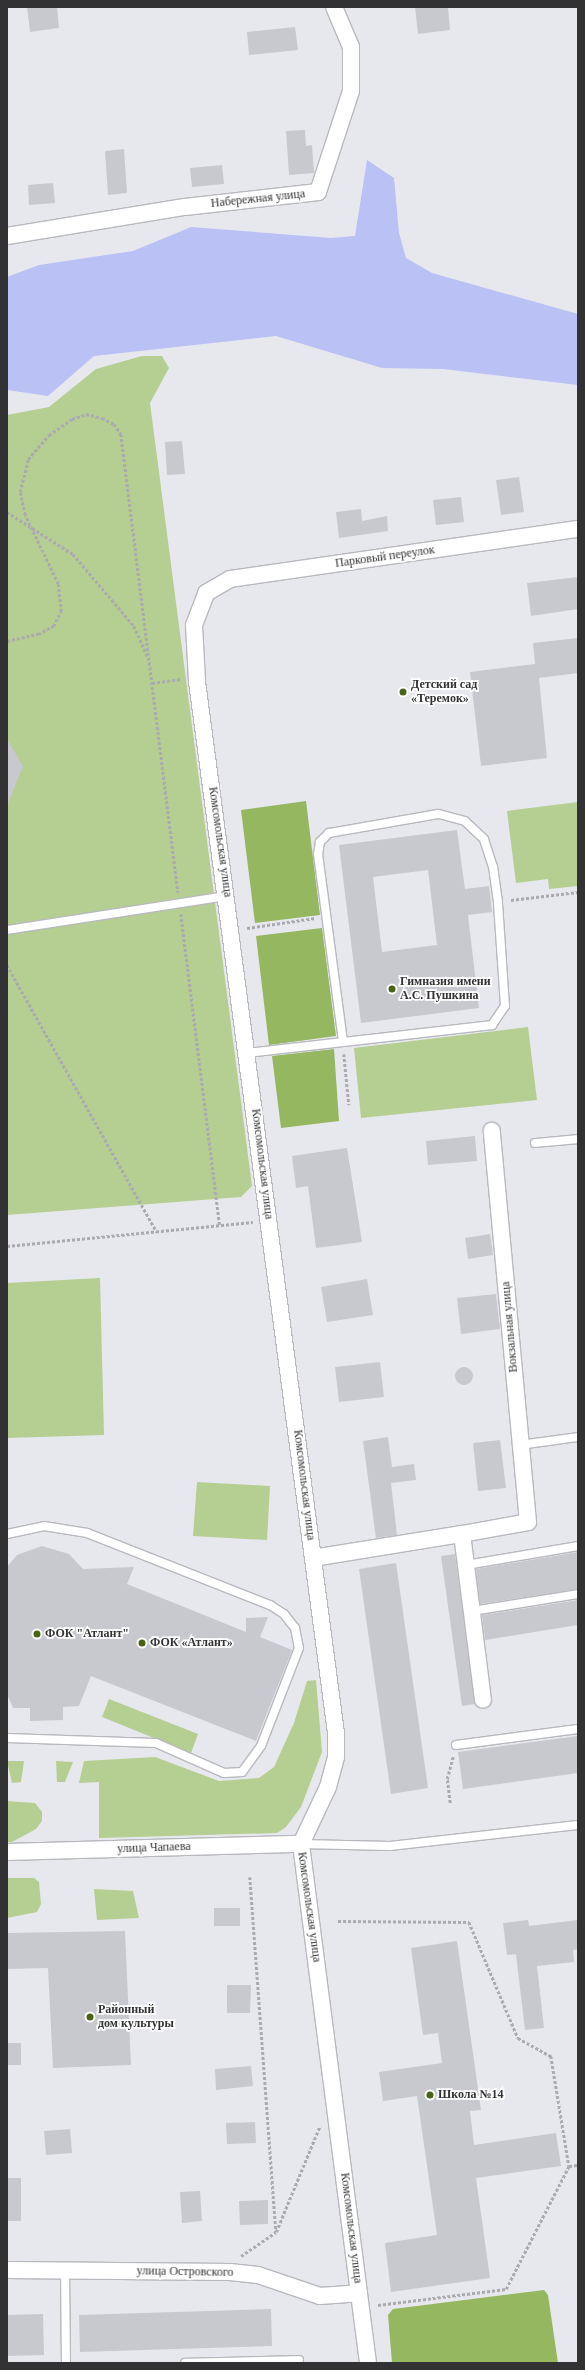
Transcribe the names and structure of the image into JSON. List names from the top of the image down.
{
  "streets": {
    "street": [
      "Набережная улица",
      "Парковый переулок",
      "Комсомольская улица",
      "Вокзальная улица",
      "улица Чапаева",
      "улица Островского"
    ]
  },
  "crossings": [
    ["Парковый переулок", "Комсомольская улица"],
    ["Комсомольская улица", "улица Чапаева"],
    ["Комсомольская улица", "улица Островского"]
  ],
  "places": [
    "Детский сад «Теремок»",
    "Гимназия имени А.С. Пушкина",
    "ФОК \"Атлант\"",
    "ФОК «Атлант»",
    "Районный дом культуры",
    "Школа №14"
  ]
}
